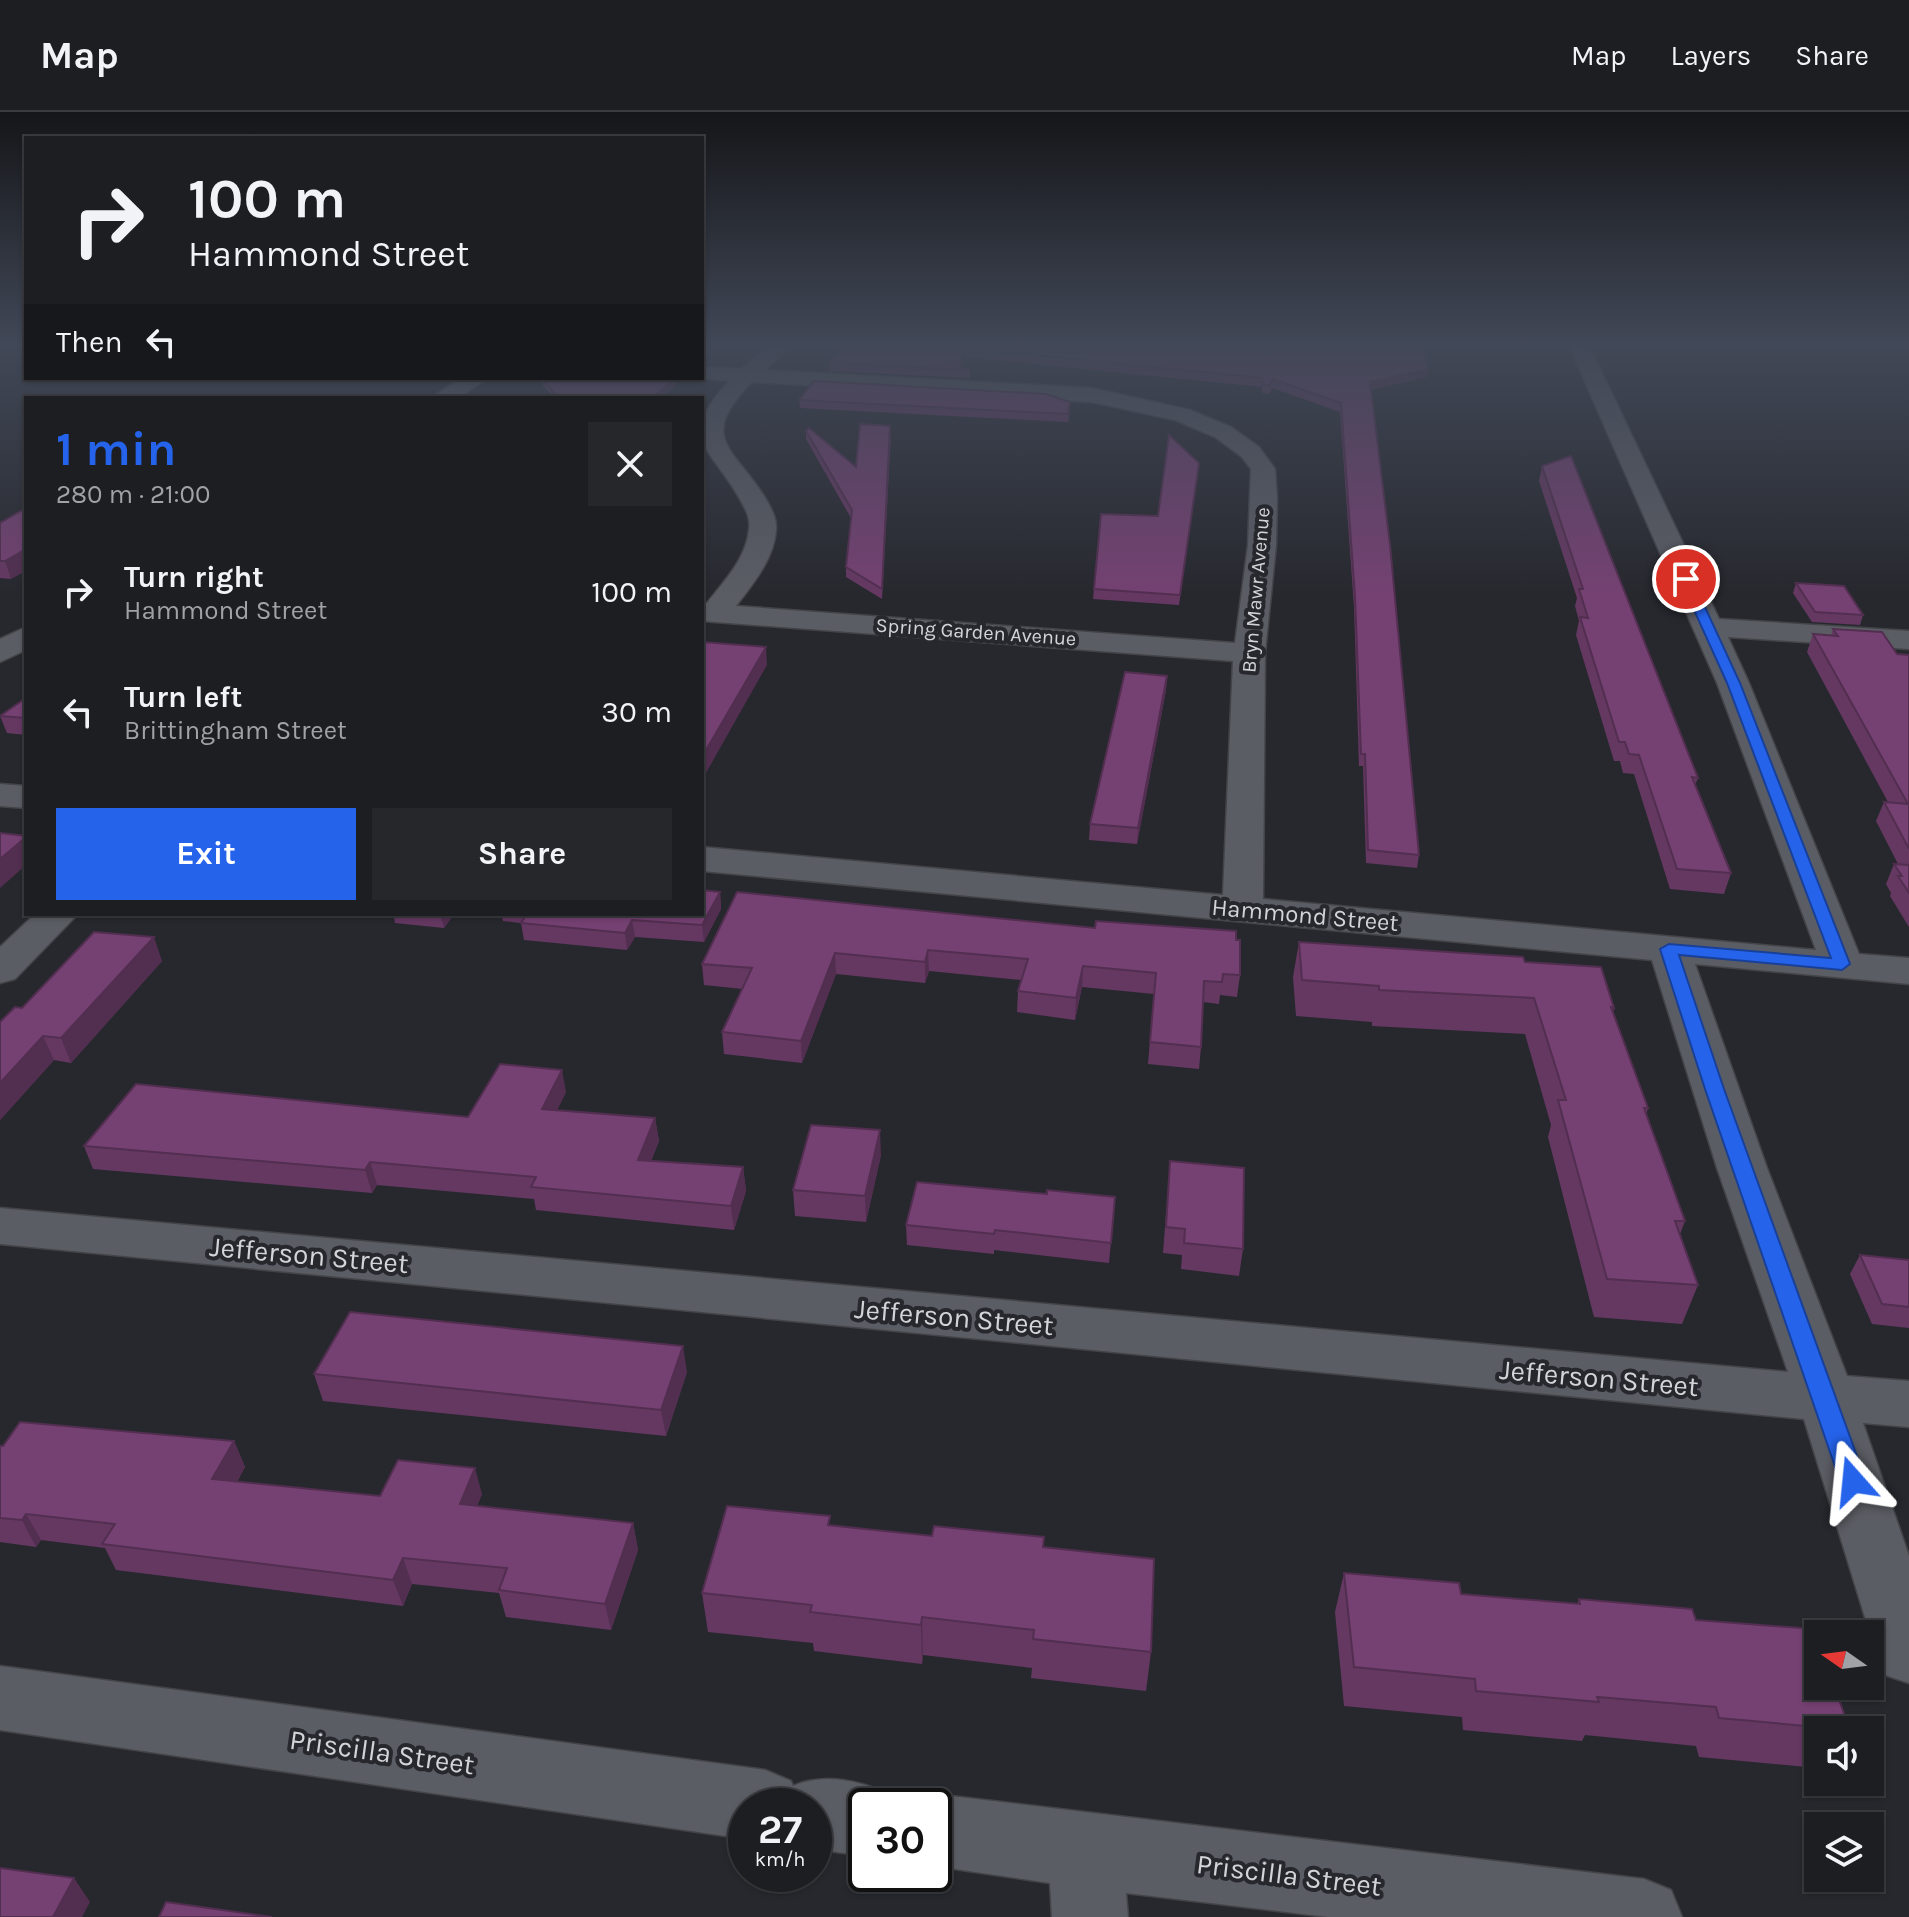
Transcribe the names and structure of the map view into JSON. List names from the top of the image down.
{
  "streets": {
    "street": [
      "Bryn Mawr Avenue",
      "Spring Garden Avenue",
      "Hammond Street",
      "Jefferson Street",
      "Priscilla Street"
    ]
  },
  "crossings": [
    ["Bryn Mawr Avenue", "Spring Garden Avenue"],
    ["Bryn Mawr Avenue", "Hammond Street"]
  ],
  "north": "left",
  "page": {
    "header": "Map",
    "nav": ["Map", "Layers", "Share"],
    "turn": ["100 m", "Hammond Street"],
    "then": "Then",
    "heading": ["1 min", "280 m · 21:00"],
    "list": [
      {
        "name": "Turn right",
        "note": "Hammond Street",
        "value": "100 m"
      },
      {
        "name": "Turn left",
        "note": "Brittingham Street",
        "value": "30 m"
      }
    ],
    "buttons": ["Exit", "Share"],
    "speed": "27 km/h",
    "limit": "30"
  }
}
